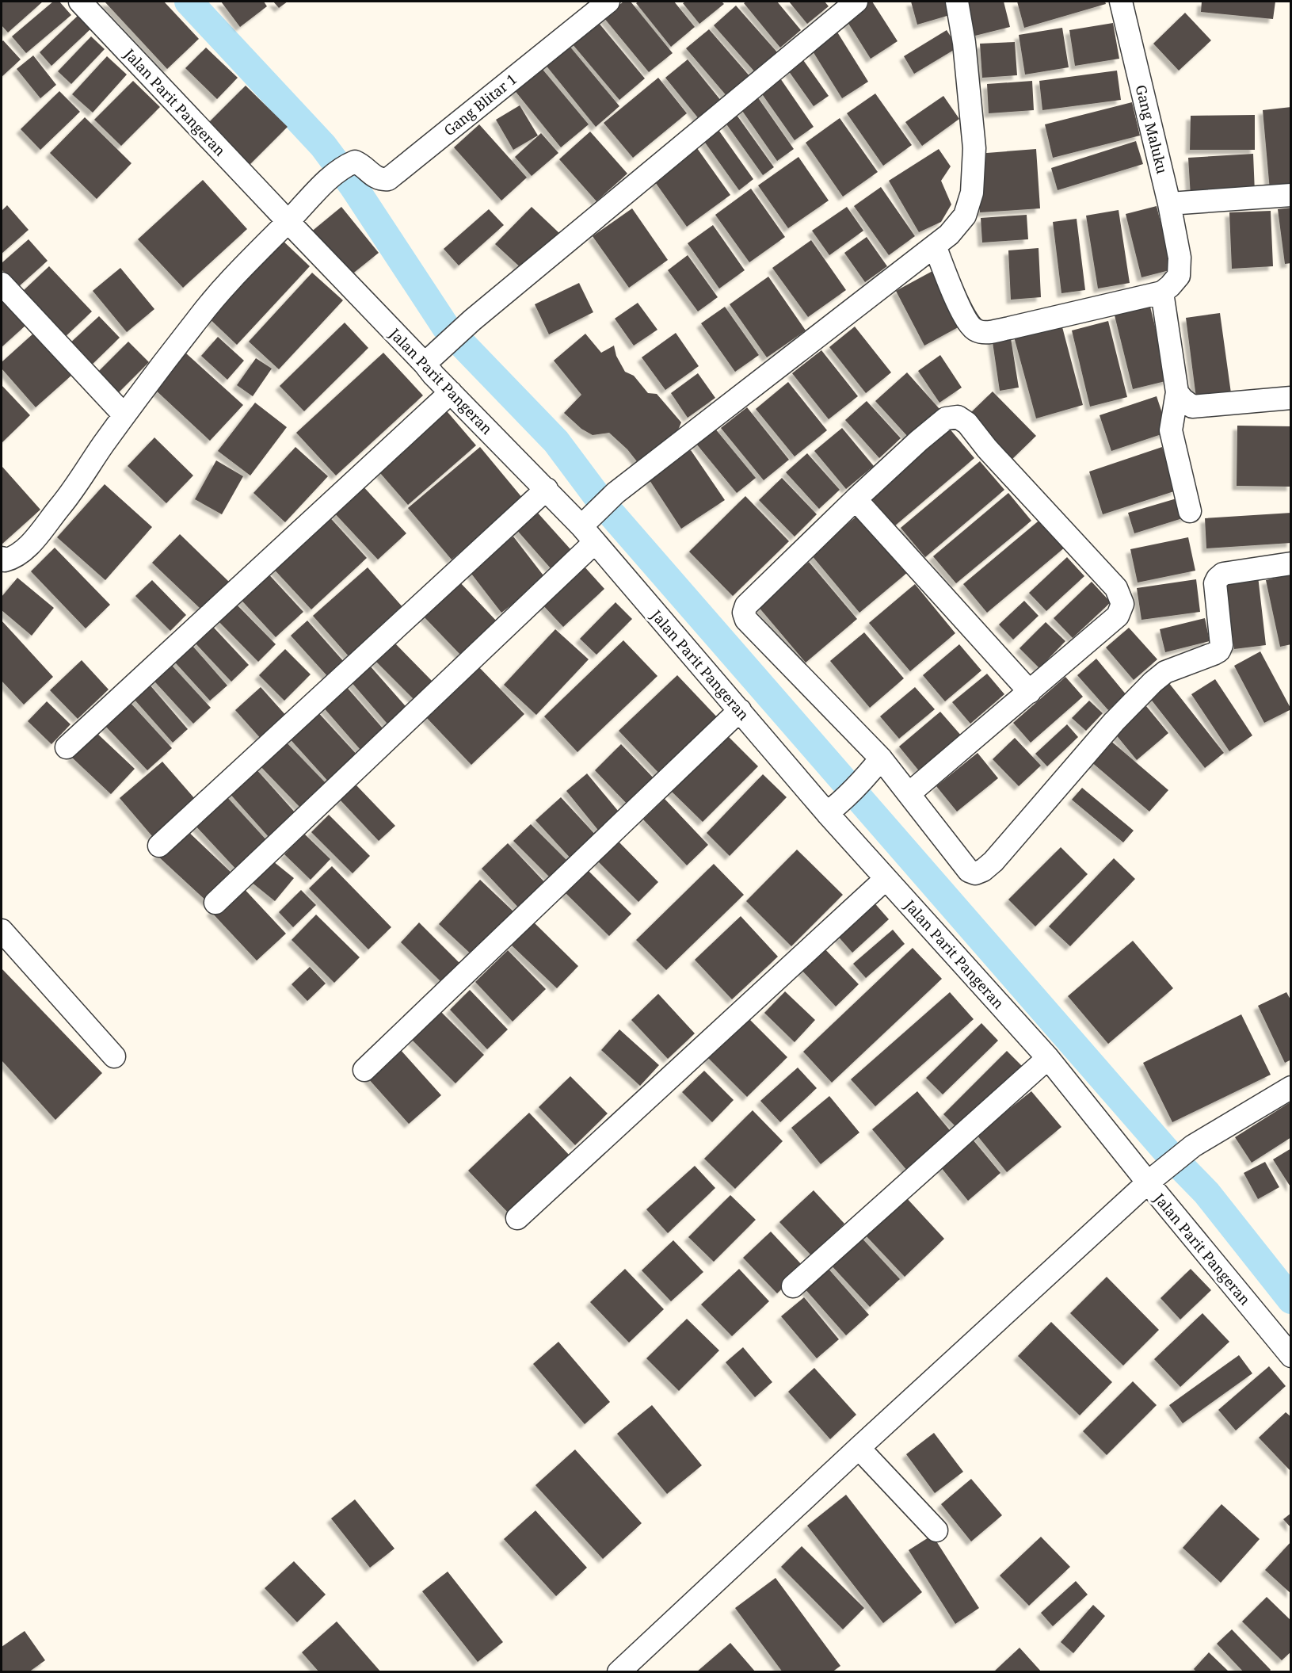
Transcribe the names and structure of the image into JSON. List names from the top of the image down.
{
  "streets": {
    "street": ["Jalan Parit Pangeran", "Gang Blitar 1", "Gang Maluku"]
  },
  "crossings": [
    ["Jalan Parit Pangeran", "Gang Blitar 1"]
  ]
}
